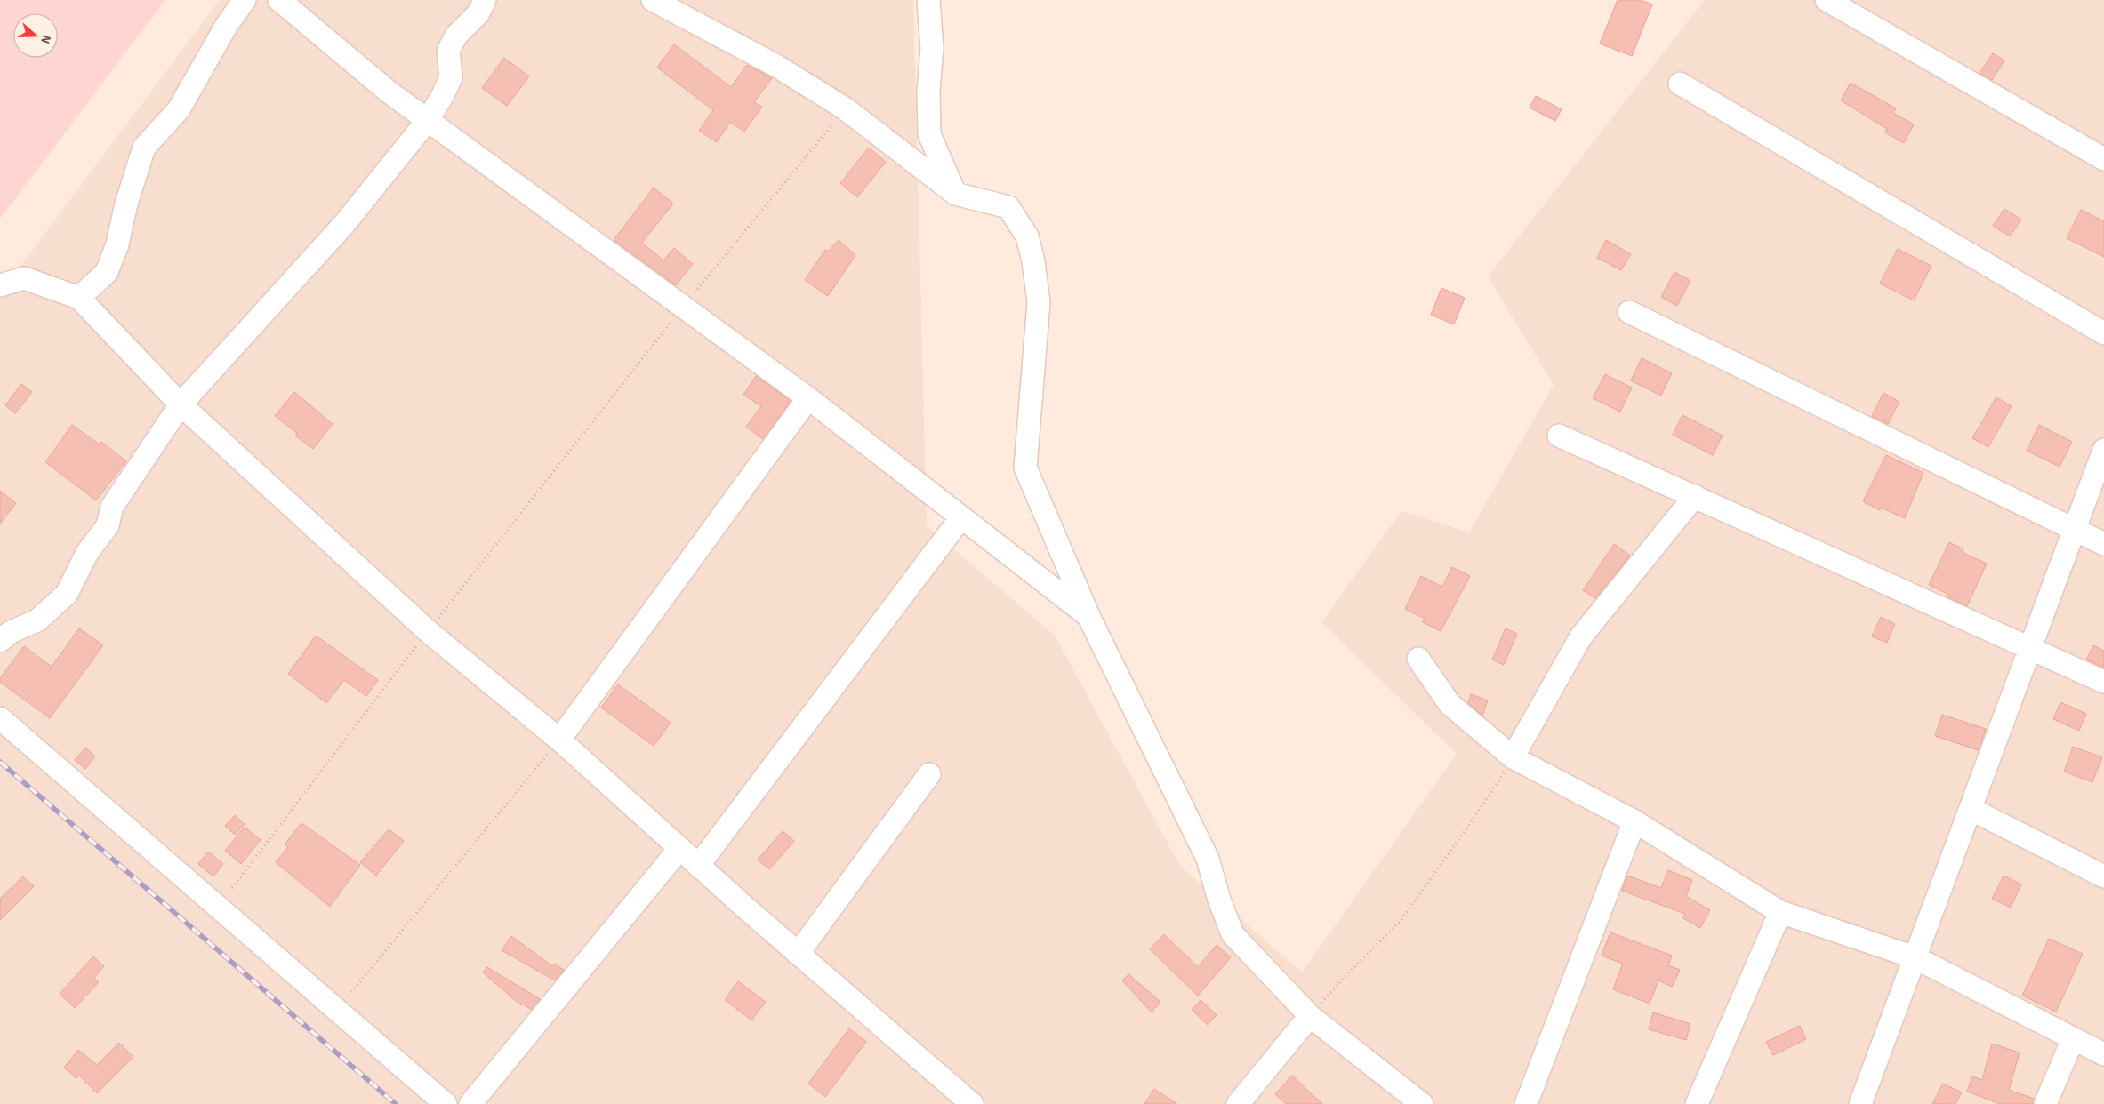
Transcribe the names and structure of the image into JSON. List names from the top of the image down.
{
  "north": "right"
}
